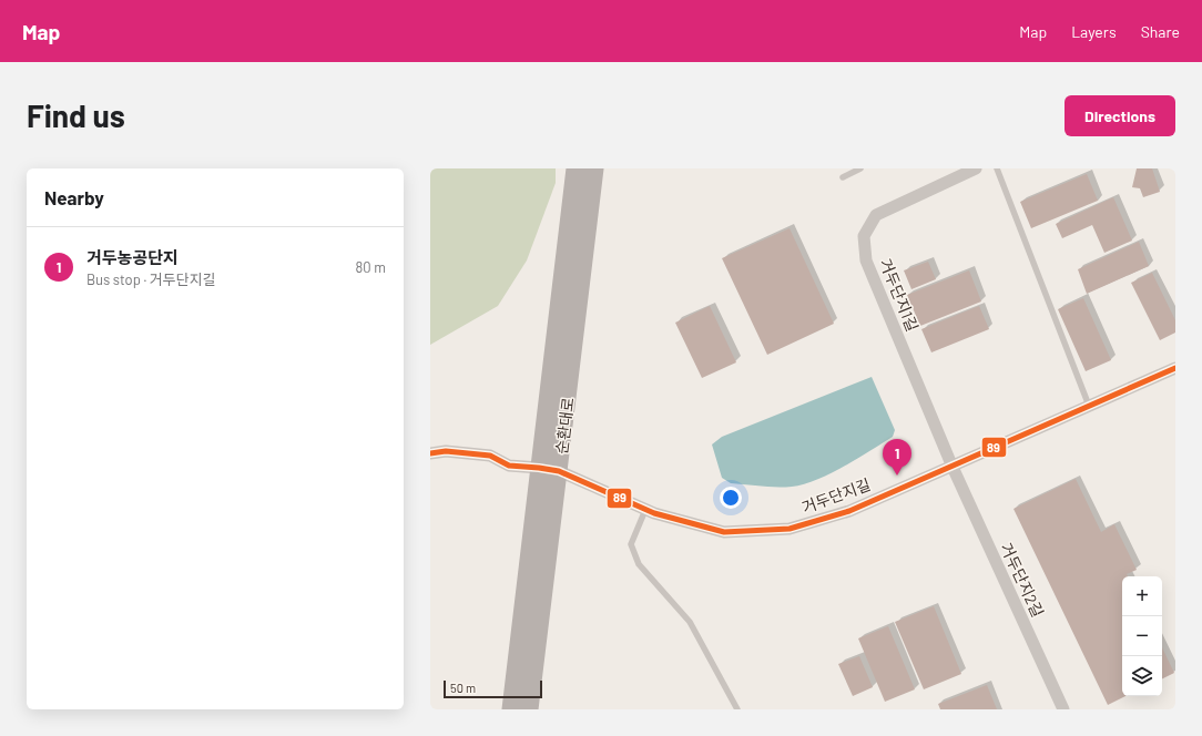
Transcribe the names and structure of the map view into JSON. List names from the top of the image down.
{
  "streets": {
    "main road": ["순환대로"],
    "street": ["거두단지1길", "거두단지길", "거두단지2길"]
  },
  "crossings": [
    ["거두단지1길", "거두단지길"],
    ["거두단지1길", "거두단지2길"],
    ["순환대로", "거두단지길"],
    ["거두단지길", "거두단지2길"]
  ],
  "lines": ["transit line 89"],
  "scale_bar": "50 m",
  "page": {
    "header": "Map",
    "nav": ["Map", "Layers", "Share"],
    "buttons": "Directions",
    "title": "Find us",
    "heading": "Nearby",
    "list": [
      {
        "mark": "1",
        "name": "거두농공단지",
        "note": "Bus stop · 거두단지길",
        "value": "80 m"
      }
    ],
    "pins": "1",
    "map_buttons": ["+", "−"],
    "scale": "50 m"
  }
}
